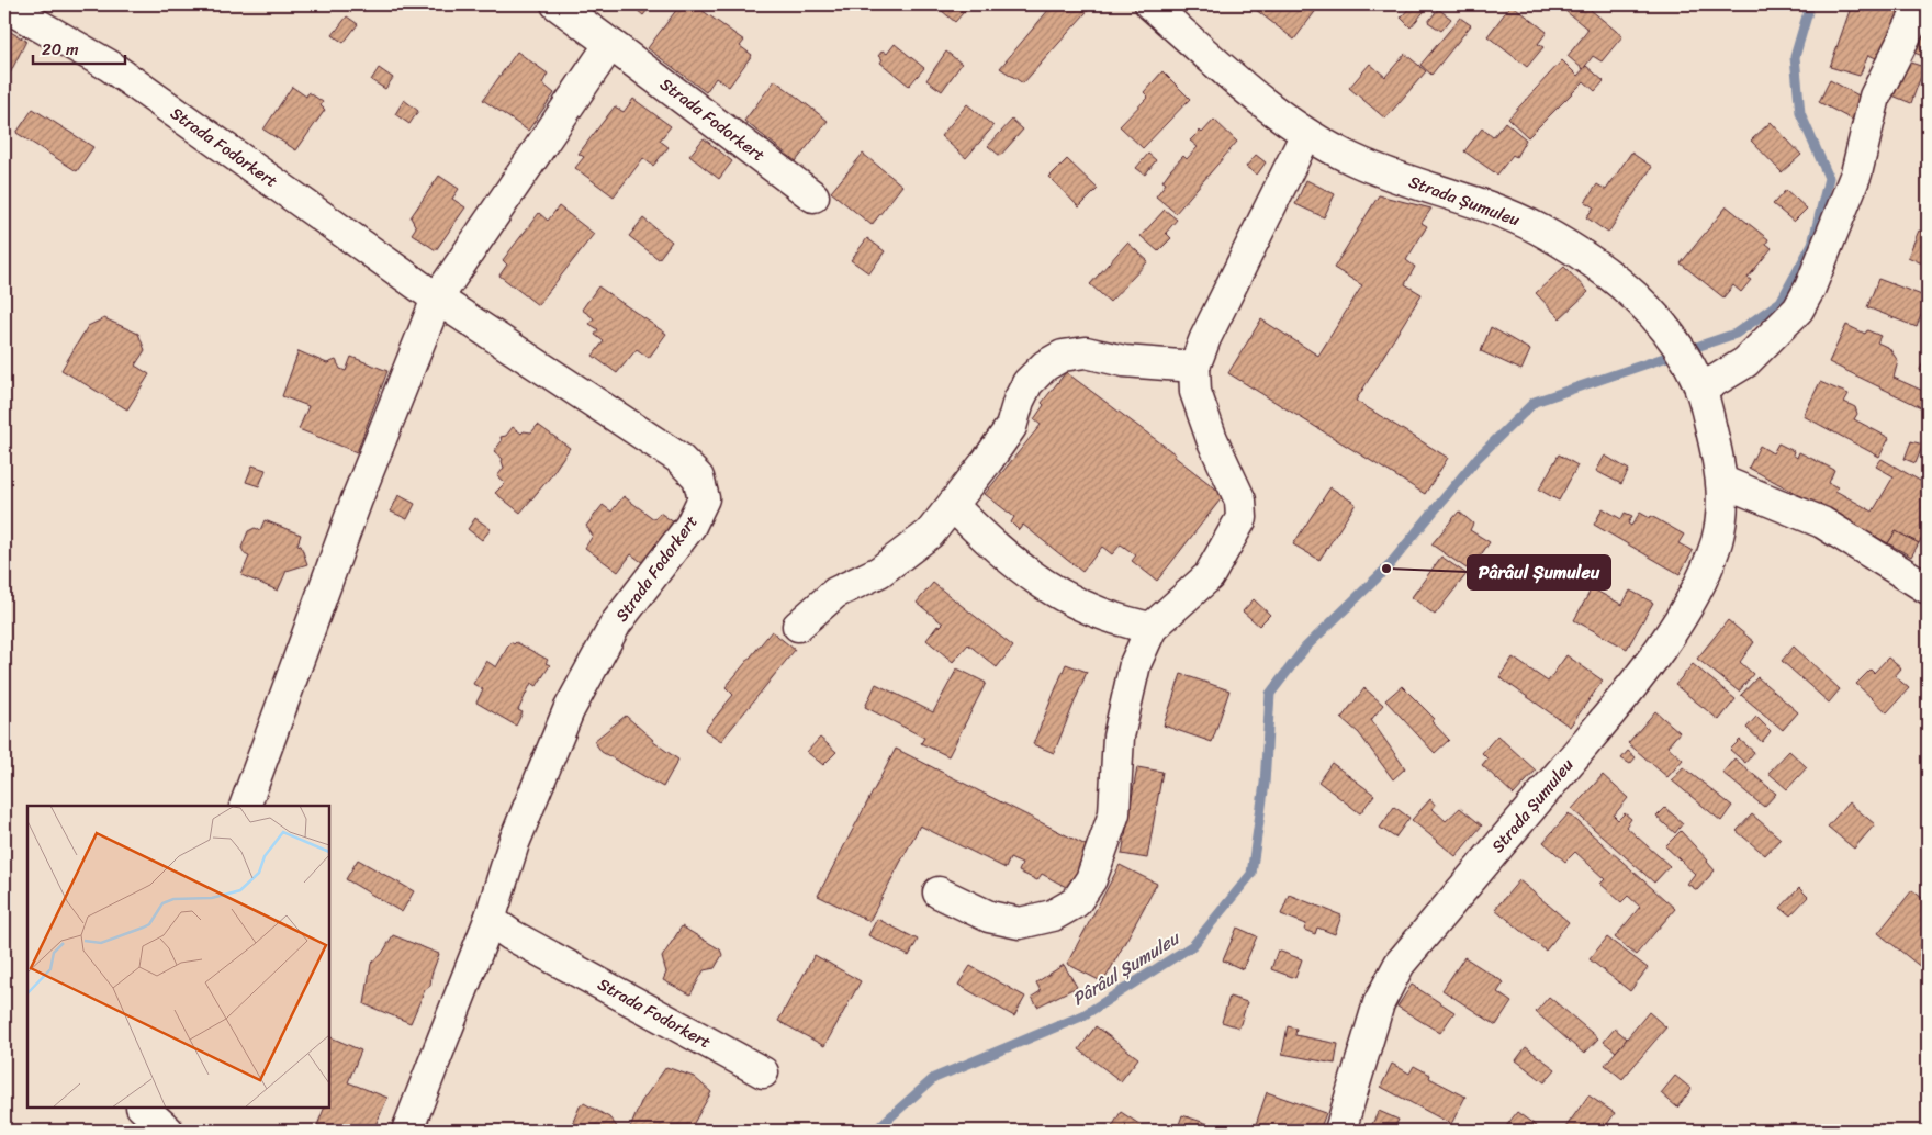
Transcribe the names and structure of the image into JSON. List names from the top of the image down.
{
  "streets": {
    "street": ["Strada Fodorkert", "Strada Șumuleu"]
  },
  "water": ["Pârâul Șumuleu"],
  "places": ["Pârâul Șumuleu"],
  "scale_bar": "20 m"
}
